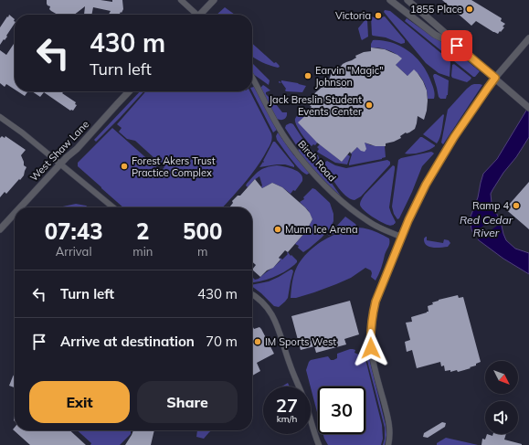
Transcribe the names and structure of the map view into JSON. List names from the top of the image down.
{
  "streets": {
    "street": ["West Shaw Lane", "Birch Road"]
  },
  "water": ["Red Cedar River"],
  "places": [
    "1855 Place",
    "Victoria",
    "Earvin \"Magic\" Johnson",
    "Jack Breslin Student Events Center",
    "Forest Akers Trust Practice Complex",
    "Ramp 4",
    "Munn Ice Arena",
    "IM Sports West"
  ],
  "north": "bottom right",
  "page": {
    "turn": ["430 m", "Turn left"],
    "eta": [
      "07:43",
      "Arrival",
      "2",
      "min",
      "500",
      "m"
    ],
    "list": [
      {
        "name": "Turn left",
        "value": "430 m"
      },
      {
        "name": "Arrive at destination",
        "value": "70 m"
      }
    ],
    "buttons": ["Exit", "Share"],
    "speed": "27 km/h",
    "limit": "30"
  }
}
